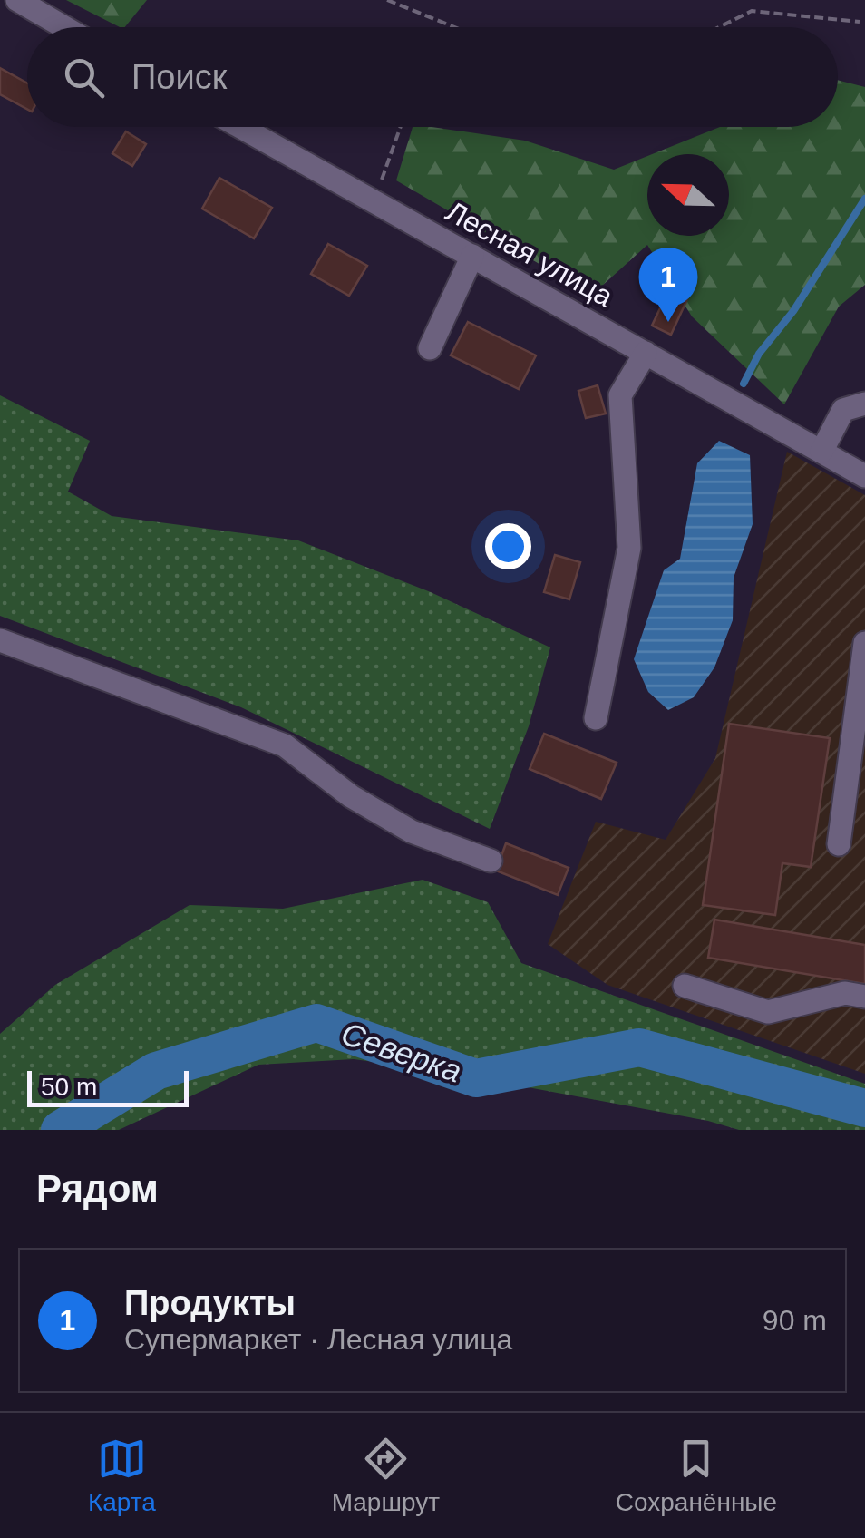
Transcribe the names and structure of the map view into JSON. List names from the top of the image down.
{
  "streets": {
    "street": ["Лесная улица"]
  },
  "water": ["Северка"],
  "scale_bar": "50 m",
  "north": "left",
  "page": {
    "search": "Поиск",
    "pins": "1",
    "scale": "50 m",
    "heading": "Рядом",
    "list": [
      {
        "mark": "1",
        "name": "Продукты",
        "note": "Супермаркет · Лесная улица",
        "value": "90 m"
      }
    ],
    "nav": ["Карта", "Маршрут", "Сохранённые"]
  }
}
